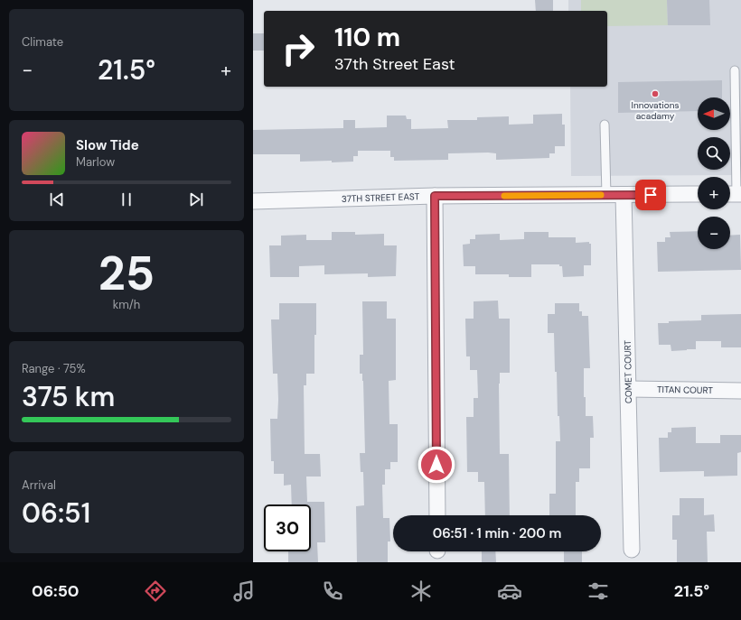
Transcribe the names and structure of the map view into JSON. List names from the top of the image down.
{
  "streets": {
    "street": ["37TH STREET EAST", "COMET COURT", "TITAN COURT"]
  },
  "crossings": [
    ["37TH STREET EAST", "COMET COURT"],
    ["COMET COURT", "TITAN COURT"]
  ],
  "places": ["Innovations acadamy"],
  "north": "left",
  "page": {
    "tile": [
      "Climate",
      ["25", "km/h"],
      ["Range · 75%", "375 km"],
      ["Arrival", "06:51"]
    ],
    "turn": ["110 m", "37th Street East"],
    "heat": ["−", "21.5°", "+"],
    "map_buttons": ["+", "−"],
    "song": ["Slow Tide", "Marlow"],
    "limit": "30",
    "trip": "06:51 · 1 min · 200 m",
    "tabs": ["06:50", "21.5°"]
  }
}
